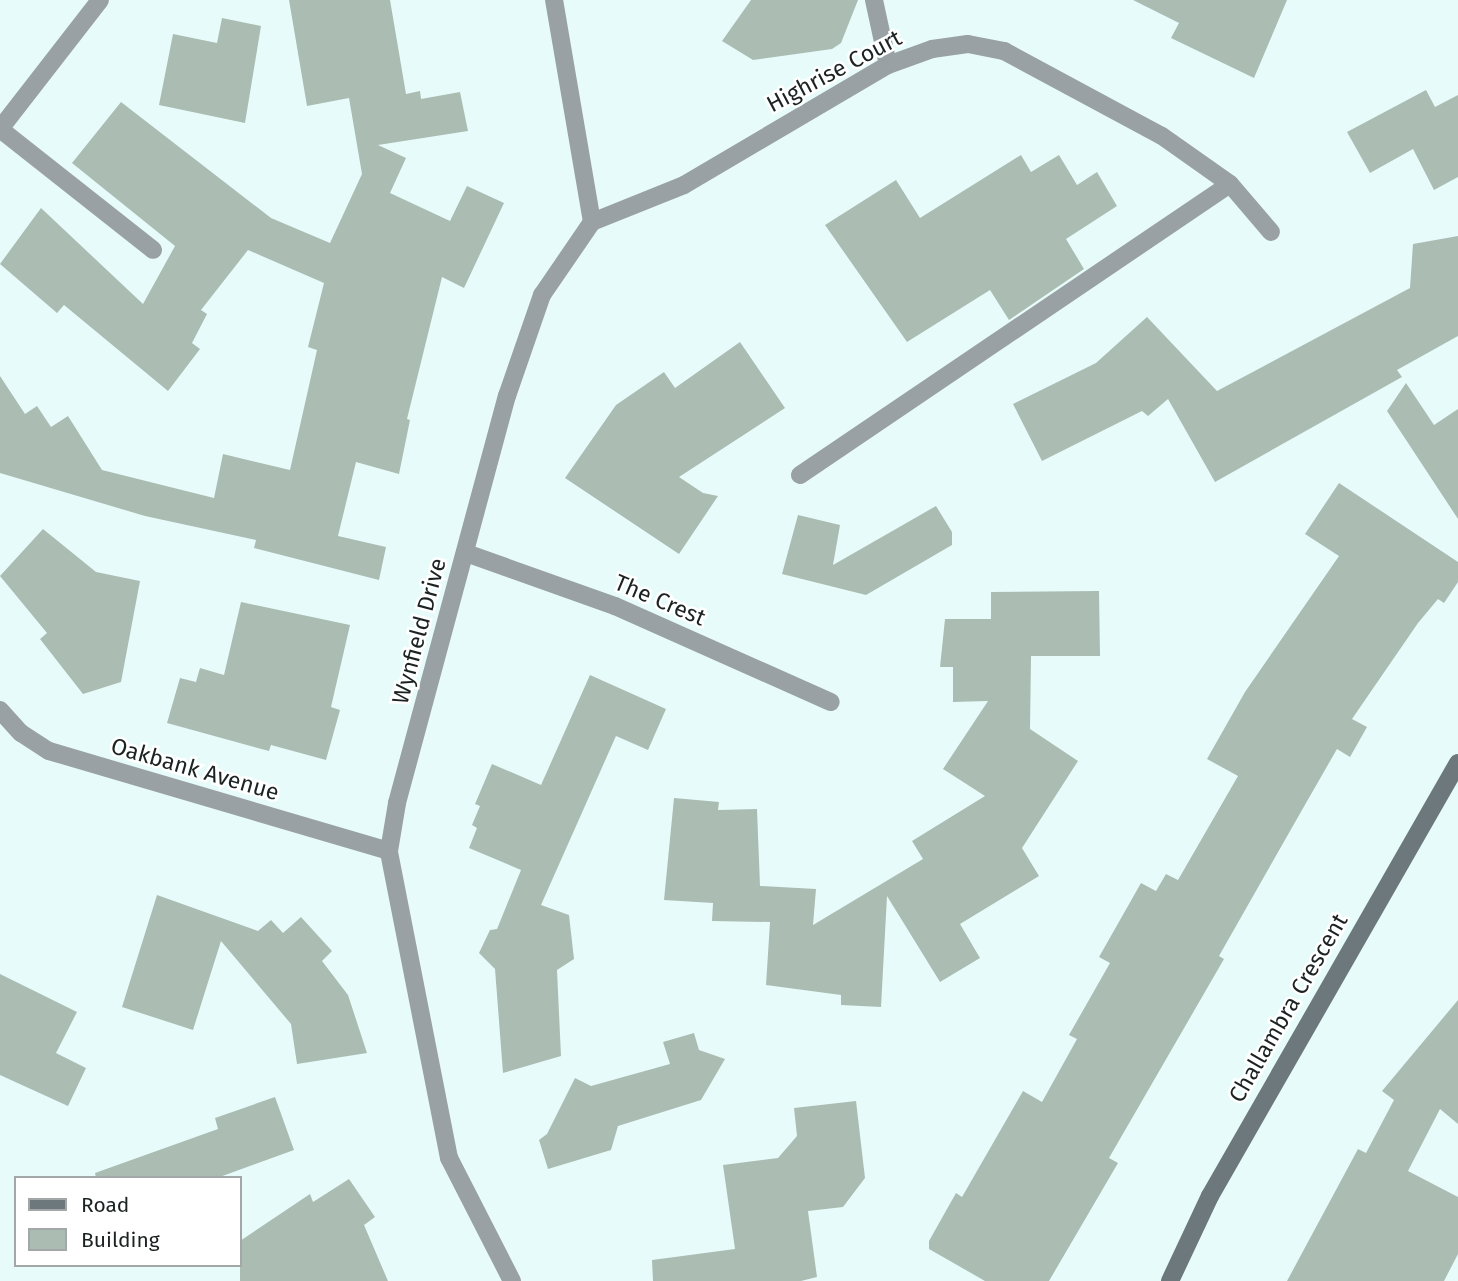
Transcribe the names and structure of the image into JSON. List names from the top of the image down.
{
  "streets": {
    "street": [
      "Highrise Court",
      "The Crest",
      "Wynfield Drive",
      "Oakbank Avenue",
      "Challambra Crescent"
    ]
  },
  "crossings": [
    ["Highrise Court", "Wynfield Drive"],
    ["The Crest", "Wynfield Drive"],
    ["Wynfield Drive", "Oakbank Avenue"]
  ],
  "legend": ["Road", "Building"]
}
